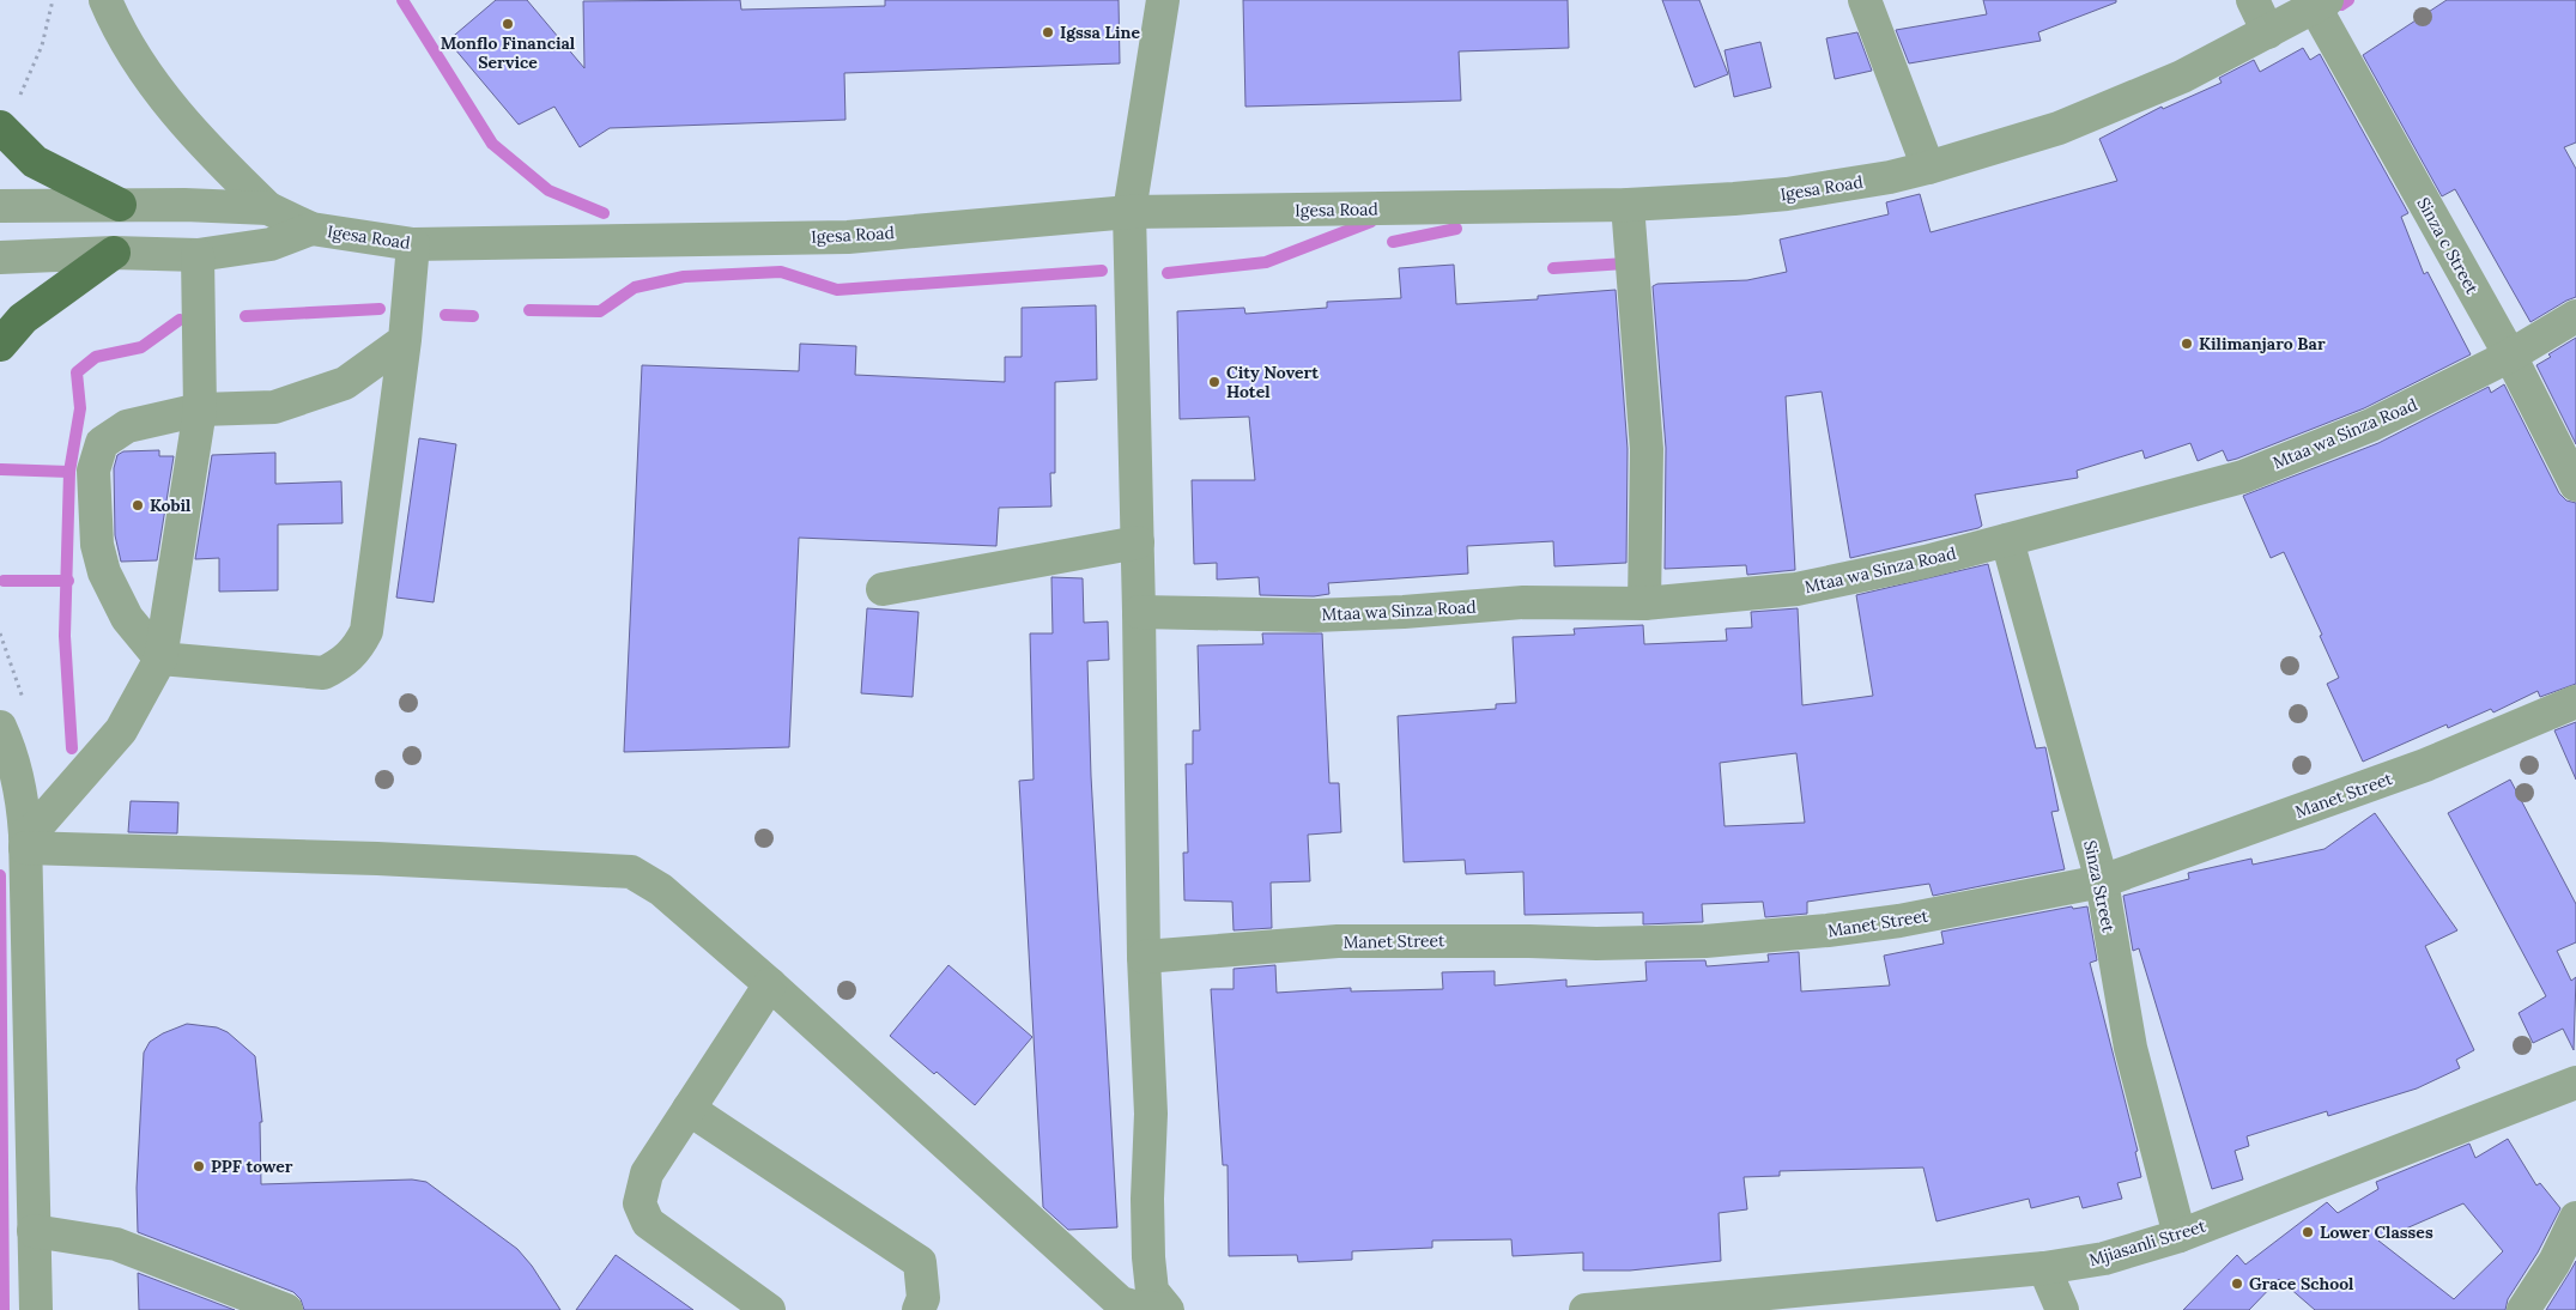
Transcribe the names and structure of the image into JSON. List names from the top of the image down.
{
  "streets": {
    "street": [
      "Igesa Road",
      "Sinza c Street",
      "Mtaa wa Sinza Road",
      "Manet Street",
      "Sinza Street",
      "Mjiasanli Street"
    ]
  },
  "crossings": [
    ["Igesa Road", "Sinza c Street"],
    ["Sinza c Street", "Mtaa wa Sinza Road"],
    ["Mtaa wa Sinza Road", "Sinza Street"],
    ["Manet Street", "Sinza Street"],
    ["Sinza Street", "Mjiasanli Street"]
  ],
  "places": [
    "Monflo Financial Service",
    "Igssa Line",
    "Kilimanjaro Bar",
    "City Novert Hotel",
    "Kobil",
    "PPF tower",
    "Lower Classes",
    "Grace School"
  ]
}
